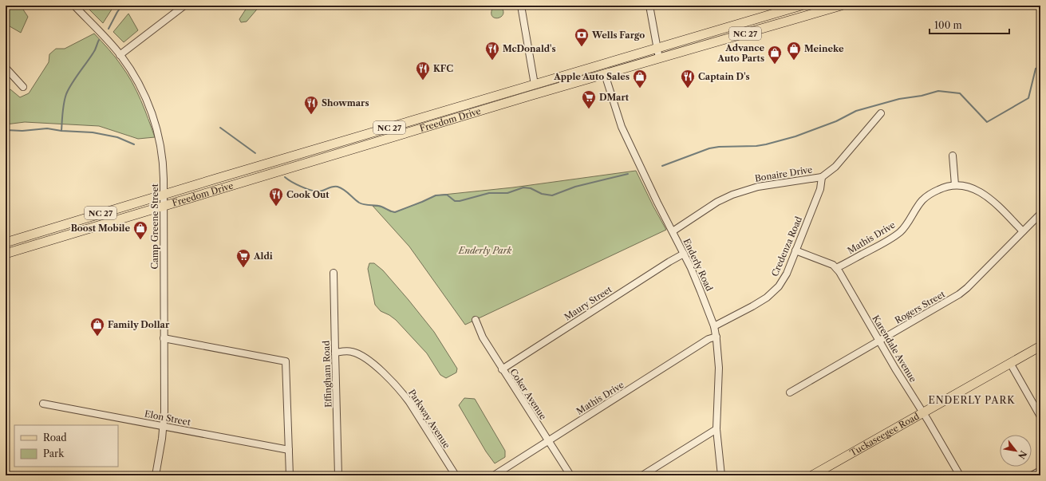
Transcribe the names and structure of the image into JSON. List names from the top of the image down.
{
  "streets": {
    "main road": ["NC 27", "Freedom Drive", "Tuckaseegee Road"],
    "street": [
      "Bonaire Drive",
      "Camp Greene Street",
      "Mathis Drive",
      "Credenza Road",
      "Enderly Road",
      "Maury Street",
      "Rogers Street",
      "Karendale Avenue",
      "Effingham Road",
      "Coker Avenue",
      "Elon Street",
      "Parkway Avenue"
    ]
  },
  "crossings": [
    ["Freedom Drive", "Camp Greene Street"],
    ["Freedom Drive", "Enderly Road"],
    ["Bonaire Drive", "Credenza Road"],
    ["Bonaire Drive", "Enderly Road"],
    ["Camp Greene Street", "Elon Street"],
    ["Mathis Drive", "Enderly Road"],
    ["Mathis Drive", "Rogers Street"],
    ["Mathis Drive", "Karendale Avenue"],
    ["Mathis Drive", "Coker Avenue"],
    ["Credenza Road", "Enderly Road"],
    ["Enderly Road", "Maury Street"],
    ["Maury Street", "Coker Avenue"],
    ["Rogers Street", "Karendale Avenue"],
    ["Karendale Avenue", "Tuckaseegee Road"],
    ["Effingham Road", "Parkway Avenue"]
  ],
  "districts": ["ENDERLY PARK"],
  "parks": ["Enderly Park"],
  "places": {
    "bank": ["Wells Fargo"],
    "restaurant": [
      "McDonald's",
      "KFC",
      "Captain D's",
      "Showmars",
      "Cook Out"
    ],
    "shop": [
      "Meineke",
      "Advance Auto Parts",
      "Apple Auto Sales",
      "Boost Mobile",
      "Family Dollar"
    ],
    "supermarket": ["DMart", "Aldi"]
  },
  "legend": ["Road", "Park"],
  "scale_bar": "100 m",
  "north": "bottom right"
}
